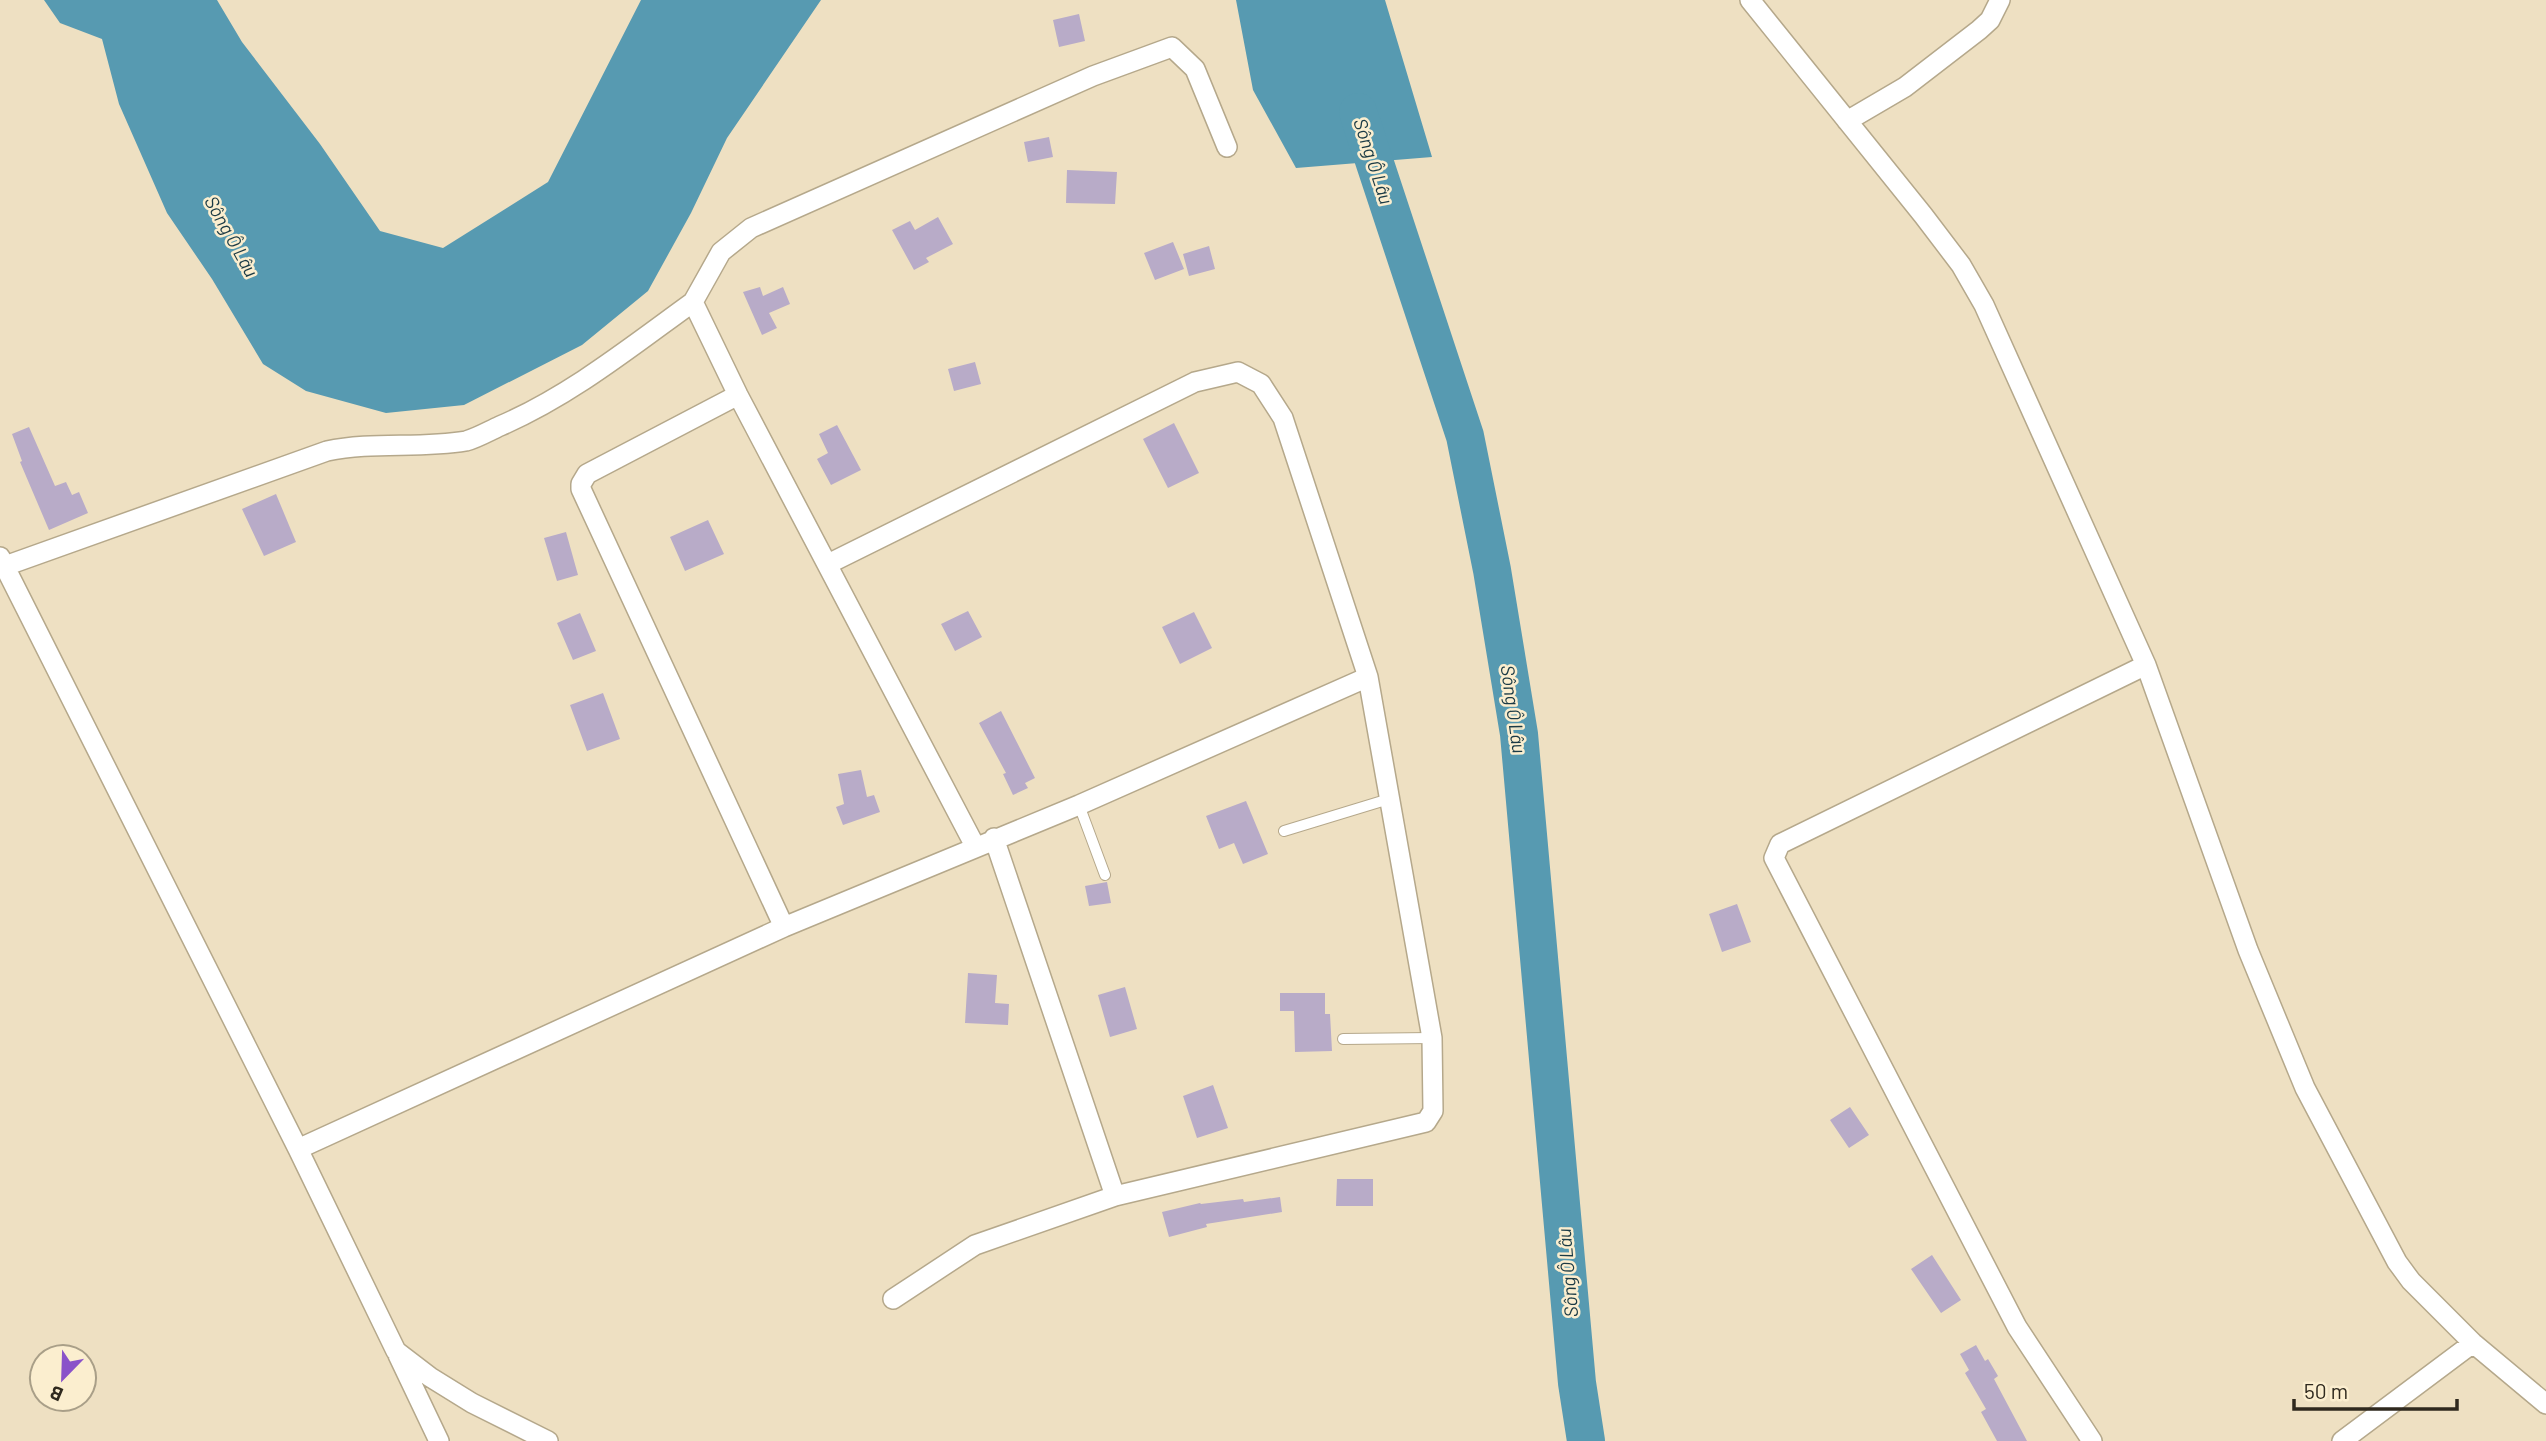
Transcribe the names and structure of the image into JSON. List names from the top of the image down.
{
  "water": ["Sông Ô Lâu"],
  "scale_bar": "50 m",
  "north": "bottom left"
}
